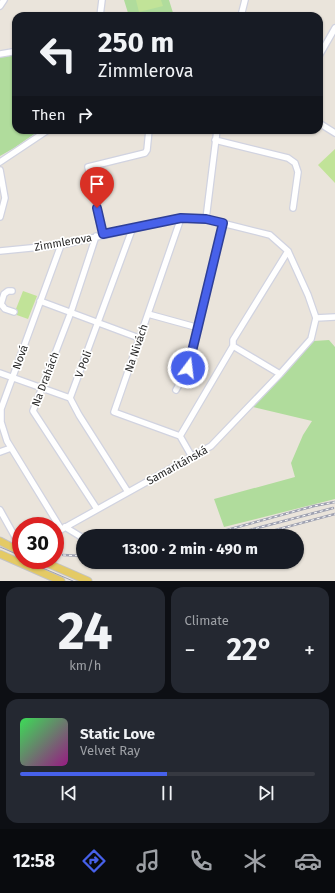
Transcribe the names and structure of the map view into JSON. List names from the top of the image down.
{
  "streets": {
    "street": [
      "Zimmlerova",
      "Na Nivách",
      "Nová",
      "V Poli",
      "Na Drahách",
      "Samaritánská"
    ]
  },
  "crossings": [
    ["Zimmlerova", "Na Nivách"],
    ["Zimmlerova", "Nová"],
    ["Zimmlerova", "V Poli"],
    ["Zimmlerova", "Na Drahách"],
    ["Na Drahách", "Samaritánská"]
  ],
  "page": {
    "turn": ["250 m", "Zimmlerova"],
    "then": "Then",
    "limit": "30",
    "trip": "13:00 · 2 min · 490 m",
    "tile": [
      ["24", "km/h"],
      "Climate"
    ],
    "heat": ["−", "22°", "+"],
    "song": ["Static Love", "Velvet Ray"],
    "tabs": "12:58"
  }
}
